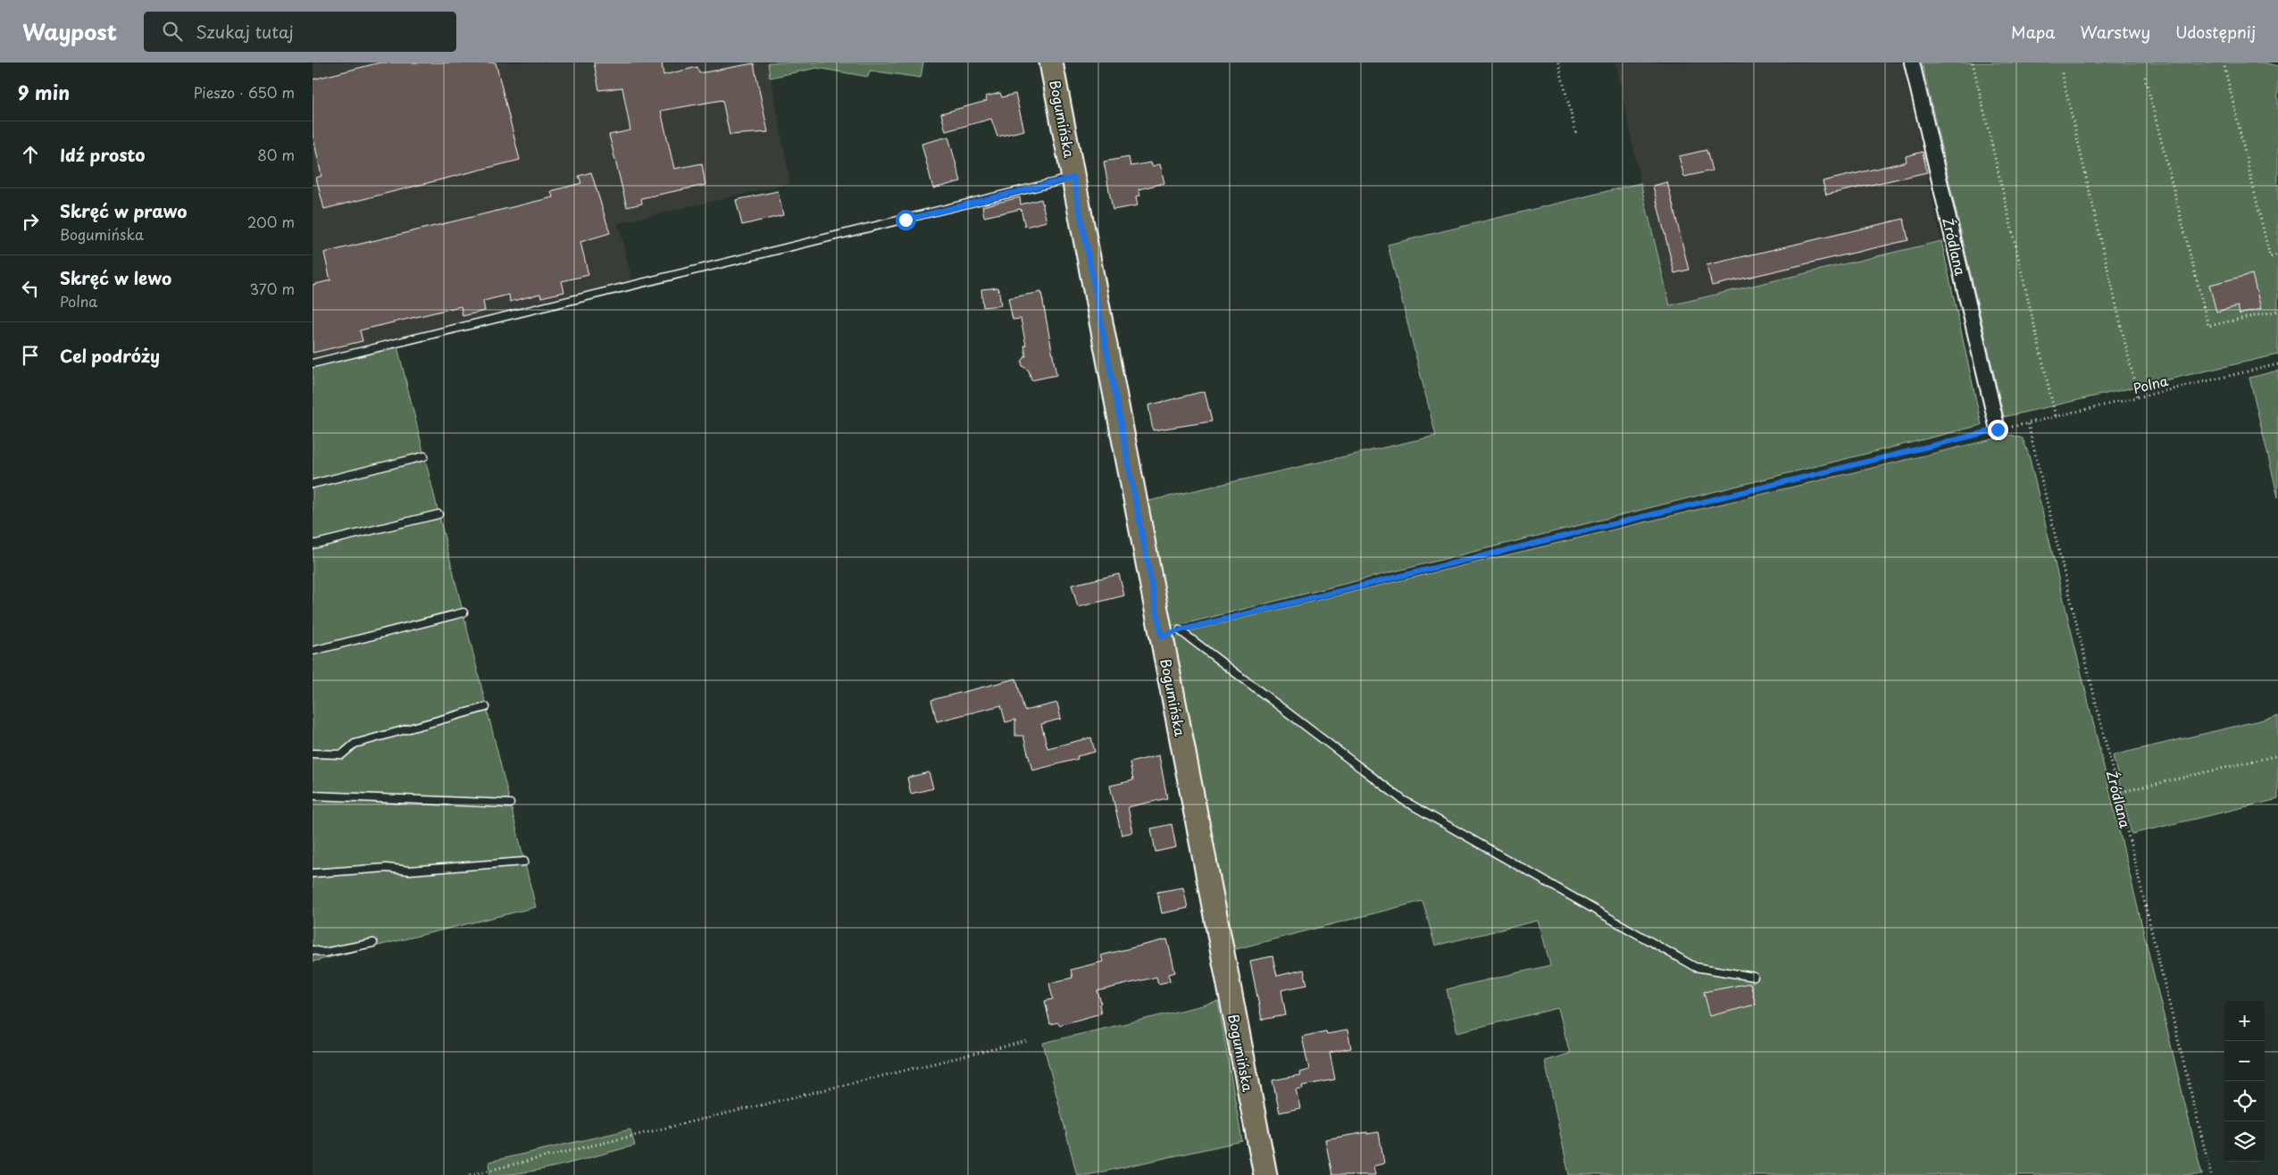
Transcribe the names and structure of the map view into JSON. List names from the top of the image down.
{
  "streets": {
    "main road": ["Bogumińska"],
    "street": ["Źródlana"],
    "path": ["Polna"]
  },
  "crossings": [
    ["Źródlana", "Polna"]
  ],
  "page": {
    "header": "Waypost",
    "search": "Szukaj tutaj",
    "nav": ["Mapa", "Warstwy", "Udostępnij"],
    "heading": ["9 min", "Pieszo · 650 m"],
    "list": [
      ["Idź prosto", "80 m"],
      ["Skręć w prawo", "Bogumińska", "200 m"],
      ["Skręć w lewo", "Polna", "370 m"],
      "Cel podróży"
    ],
    "map_buttons": ["+", "−"]
  }
}
